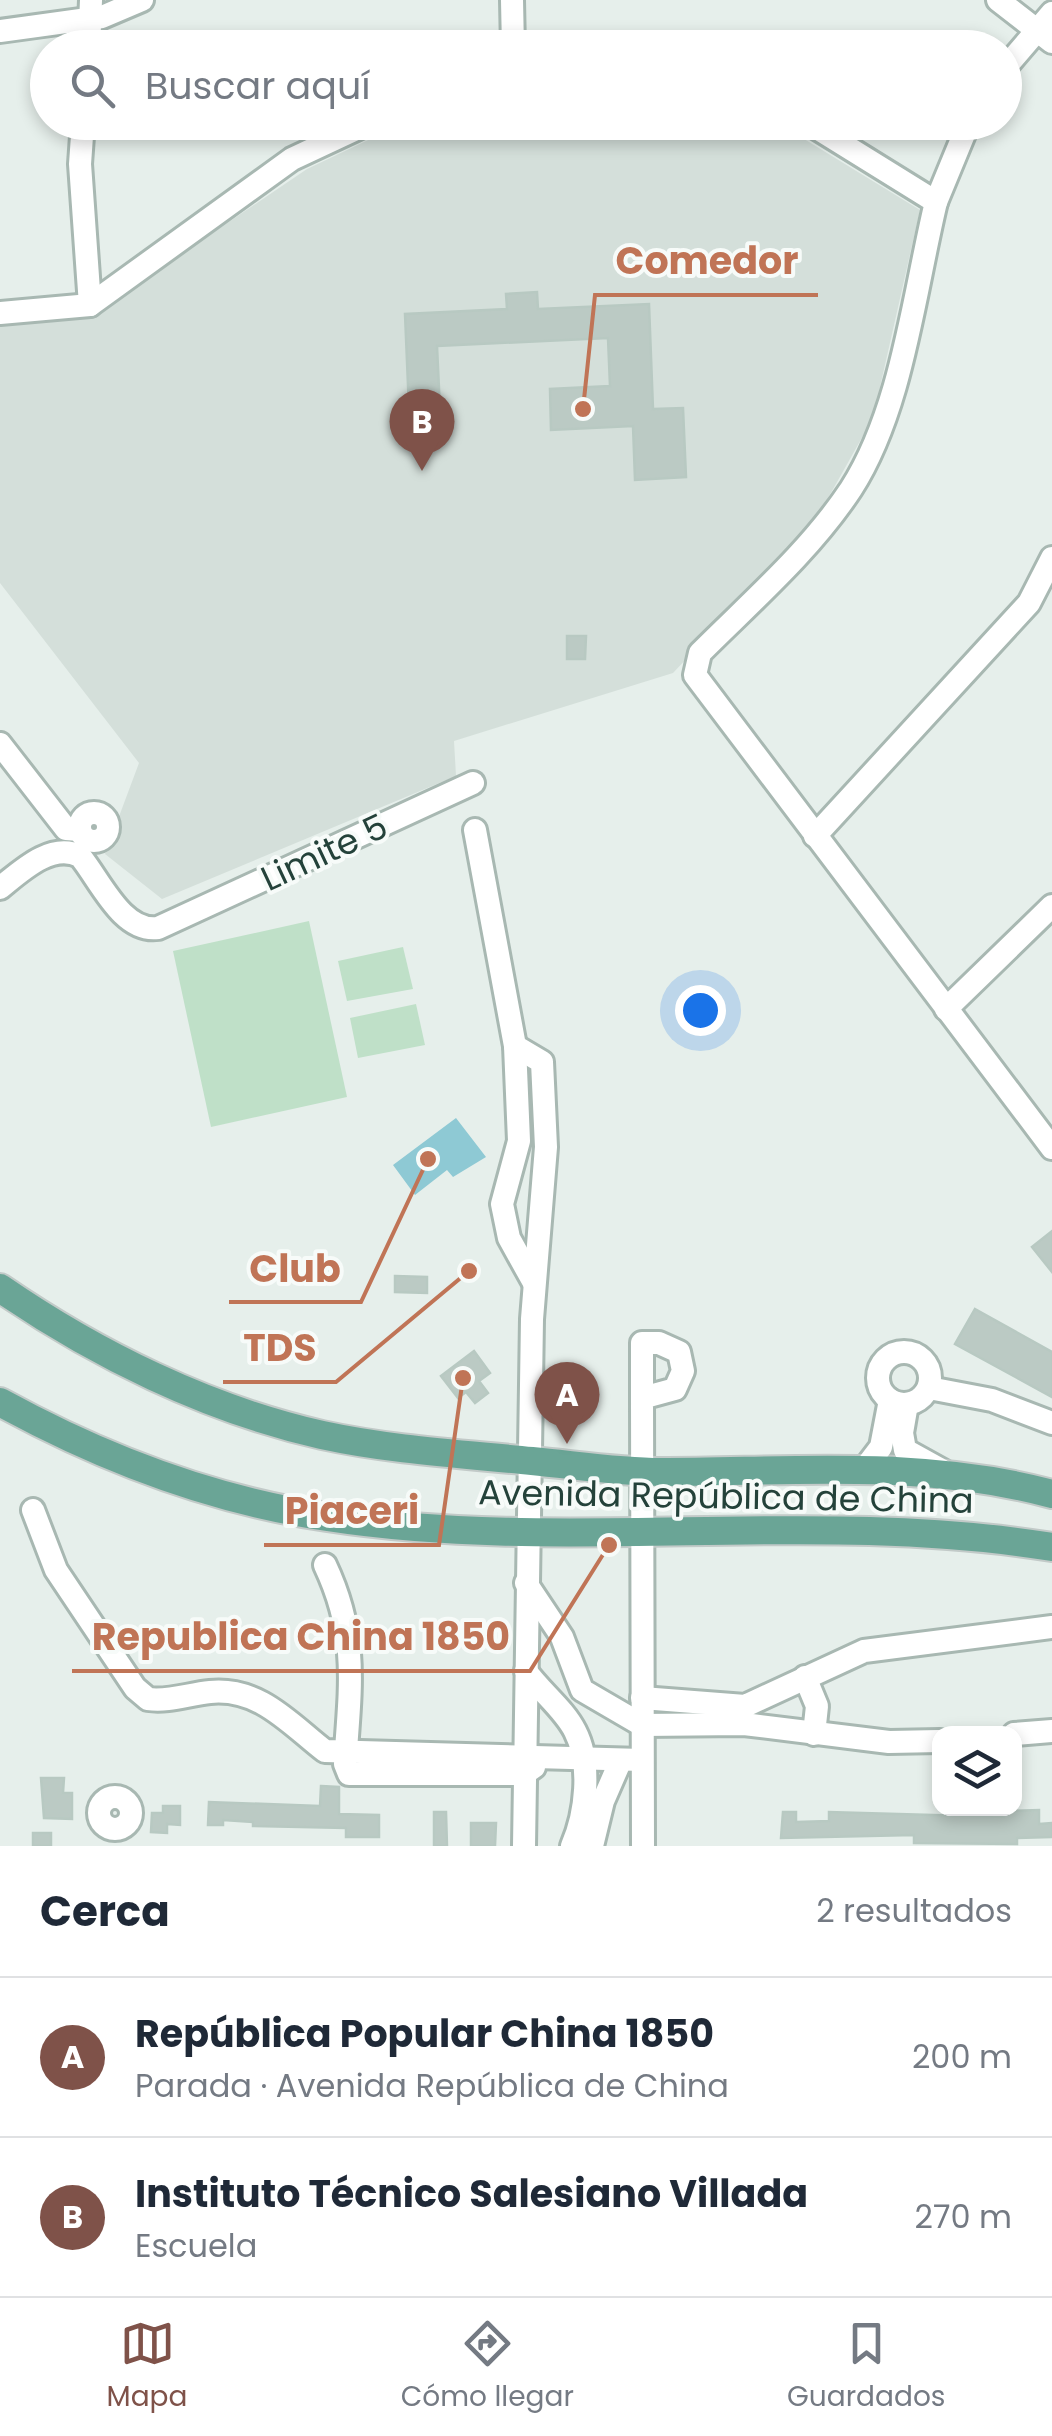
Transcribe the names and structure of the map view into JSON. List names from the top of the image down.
{
  "streets": {
    "main road": ["Avenida República de China"],
    "street": ["Limite 5"]
  },
  "places": [
    "Comedor",
    "Club",
    "TDS",
    "Piaceri",
    "Republica China 1850"
  ],
  "page": {
    "search": "Buscar aquí",
    "pins": ["B", "A"],
    "heading": ["Cerca", "2 resultados"],
    "list": [
      {
        "mark": "A",
        "name": "República Popular China 1850",
        "note": "Parada · Avenida República de China",
        "value": "200 m"
      },
      {
        "mark": "B",
        "name": "Instituto Técnico Salesiano Villada",
        "note": "Escuela",
        "value": "270 m"
      }
    ],
    "nav": ["Mapa", "Cómo llegar", "Guardados"]
  }
}
